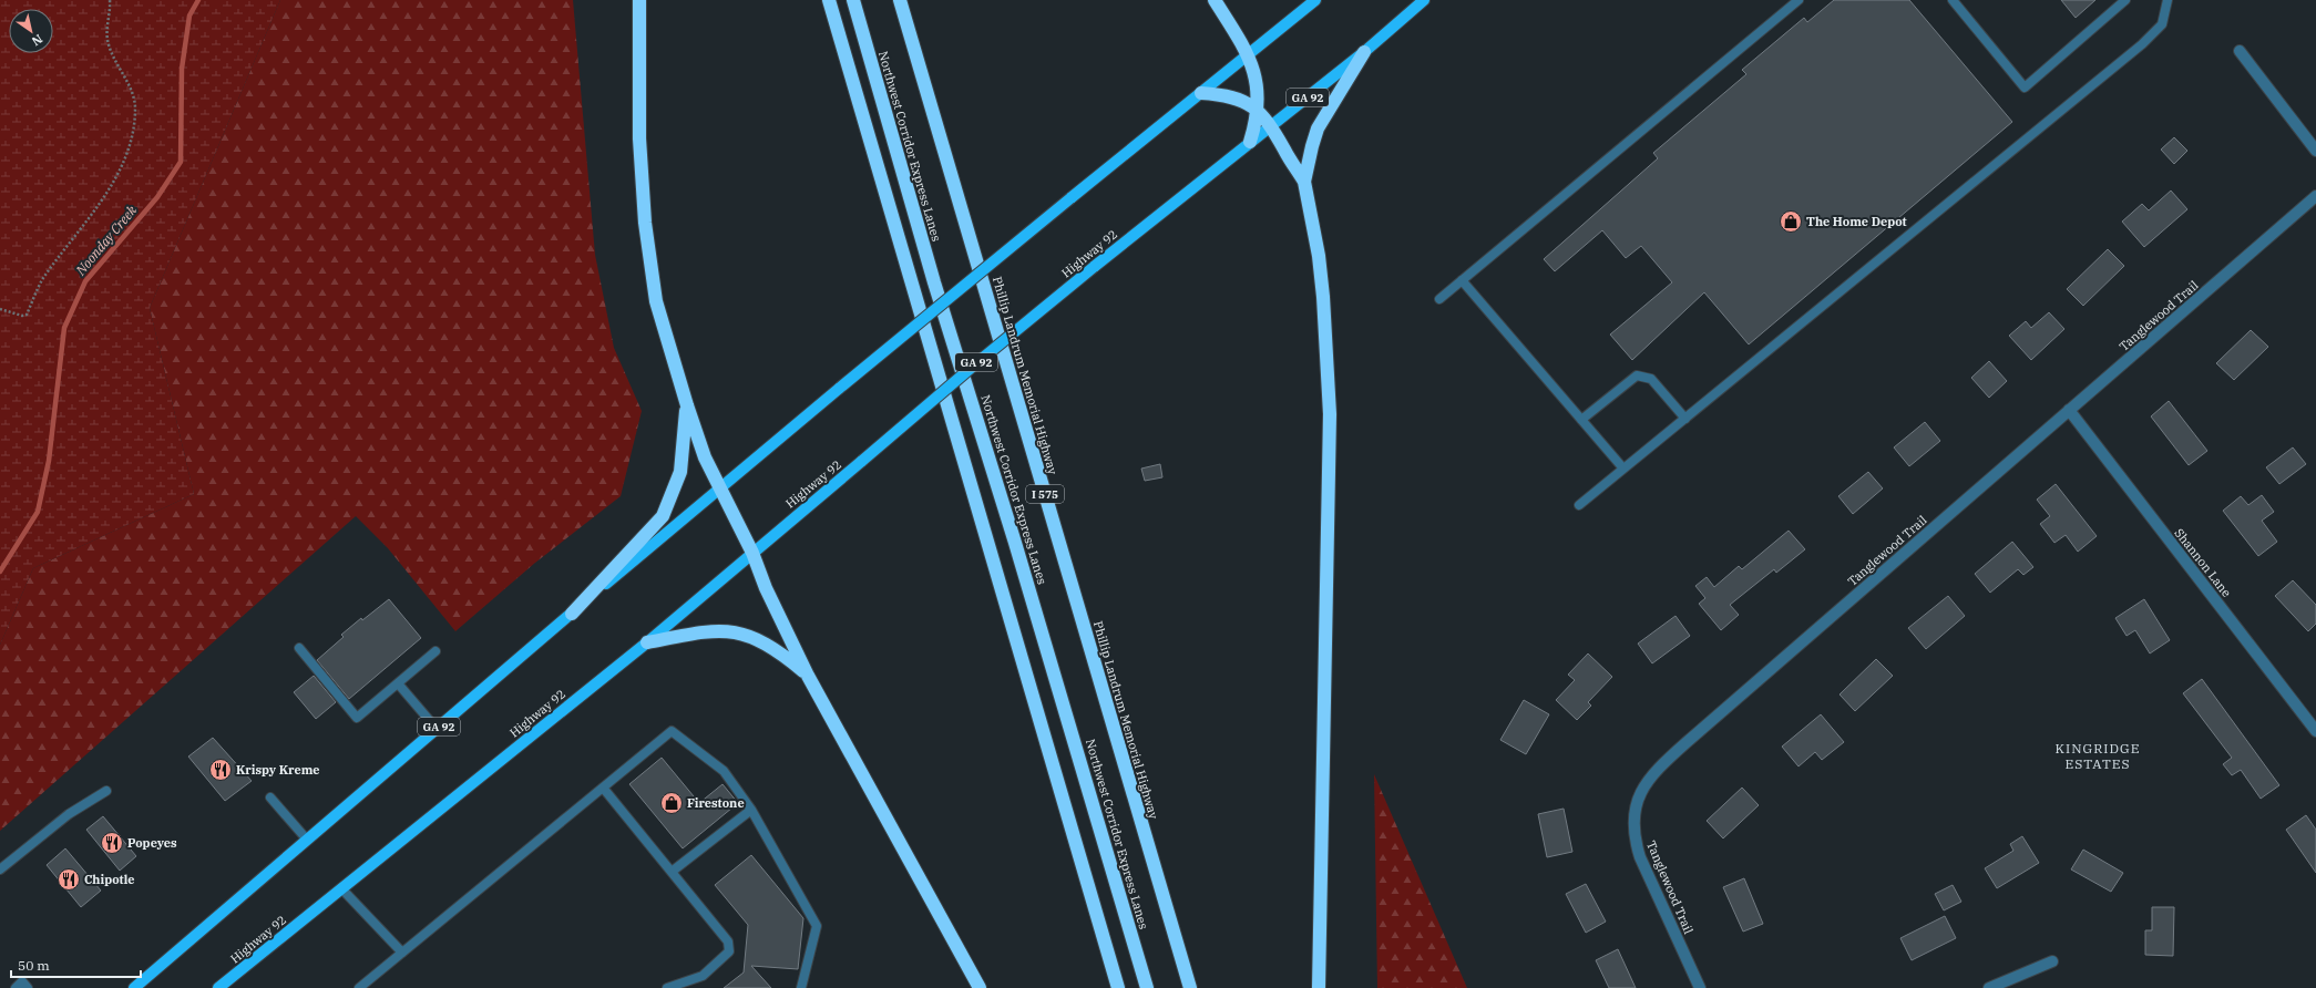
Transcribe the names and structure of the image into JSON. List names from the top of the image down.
{
  "streets": {
    "highway": ["Northwest Corridor Express Lanes", "Phillip Landrum Memorial Highway", "I 575"],
    "main road": ["GA 92", "Highway 92"],
    "street": ["Tanglewood Trail", "Shannon Lane"]
  },
  "crossings": [
    ["Tanglewood Trail", "Shannon Lane"]
  ],
  "districts": ["KINGRIDGE ESTATES"],
  "water": ["Noonday Creek"],
  "places": {
    "shop": ["The Home Depot", "Firestone"],
    "restaurant": ["Krispy Kreme", "Popeyes", "Chipotle"]
  },
  "scale_bar": "50 m",
  "north": "bottom right"
}
